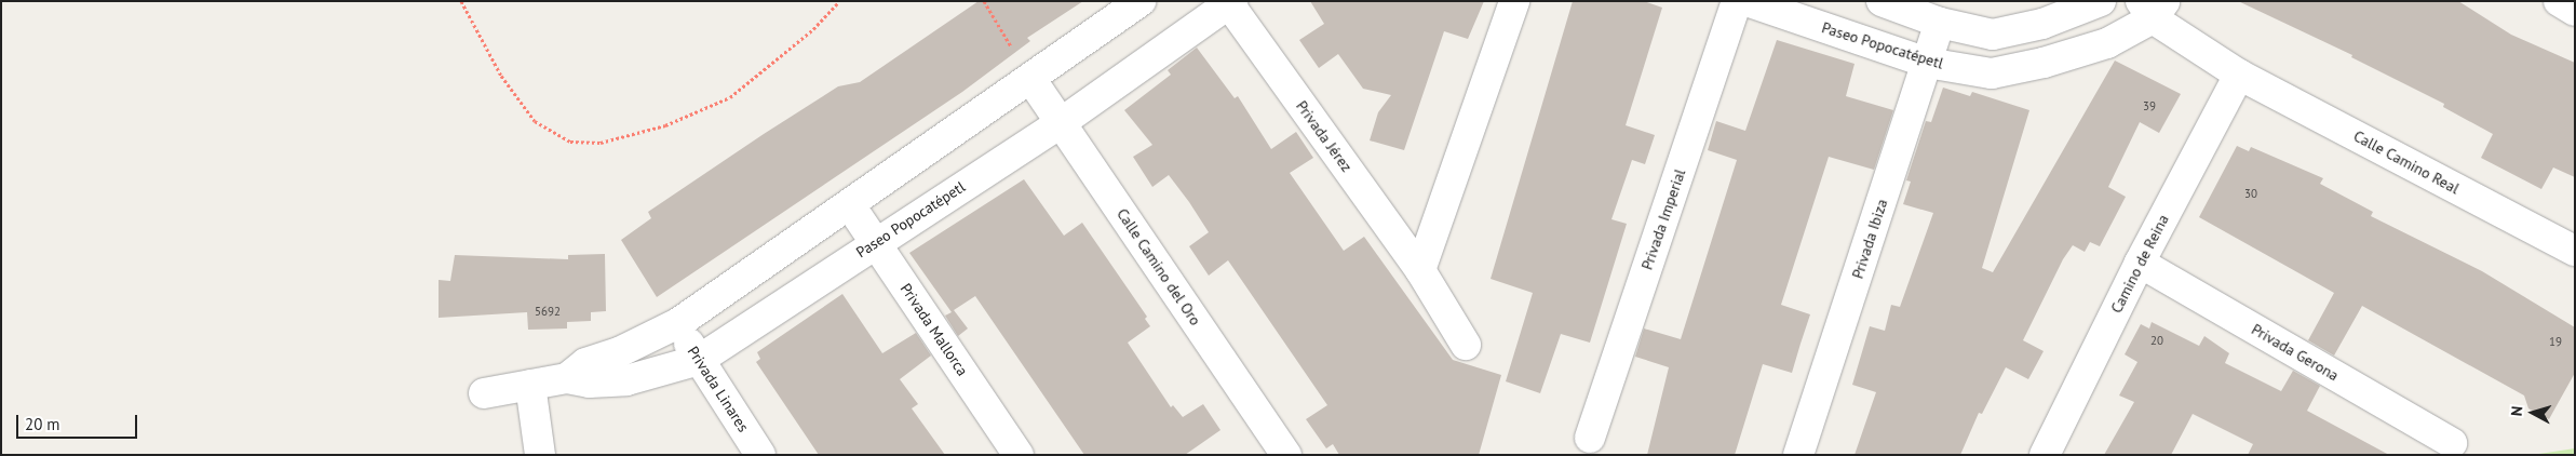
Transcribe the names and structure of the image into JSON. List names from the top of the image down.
{
  "streets": {
    "street": [
      "Paseo Popocatépetl",
      "Privada Jérez",
      "Calle Camino Real",
      "Privada Imperial",
      "Privada Ibiza",
      "Camino de Reina",
      "Calle Camino del Oro",
      "Privada Mallorca",
      "Privada Gerona",
      "Privada Linares"
    ]
  },
  "crossings": [
    ["Paseo Popocatépetl", "Privada Jérez"],
    ["Paseo Popocatépetl", "Calle Camino Real"],
    ["Paseo Popocatépetl", "Privada Ibiza"],
    ["Paseo Popocatépetl", "Calle Camino del Oro"],
    ["Paseo Popocatépetl", "Privada Mallorca"],
    ["Paseo Popocatépetl", "Privada Linares"],
    ["Calle Camino Real", "Camino de Reina"],
    ["Camino de Reina", "Privada Gerona"]
  ],
  "house_numbers": [
    "39",
    "30",
    "5692",
    "20",
    "19"
  ],
  "scale_bar": "20 m",
  "north": "left"
}
